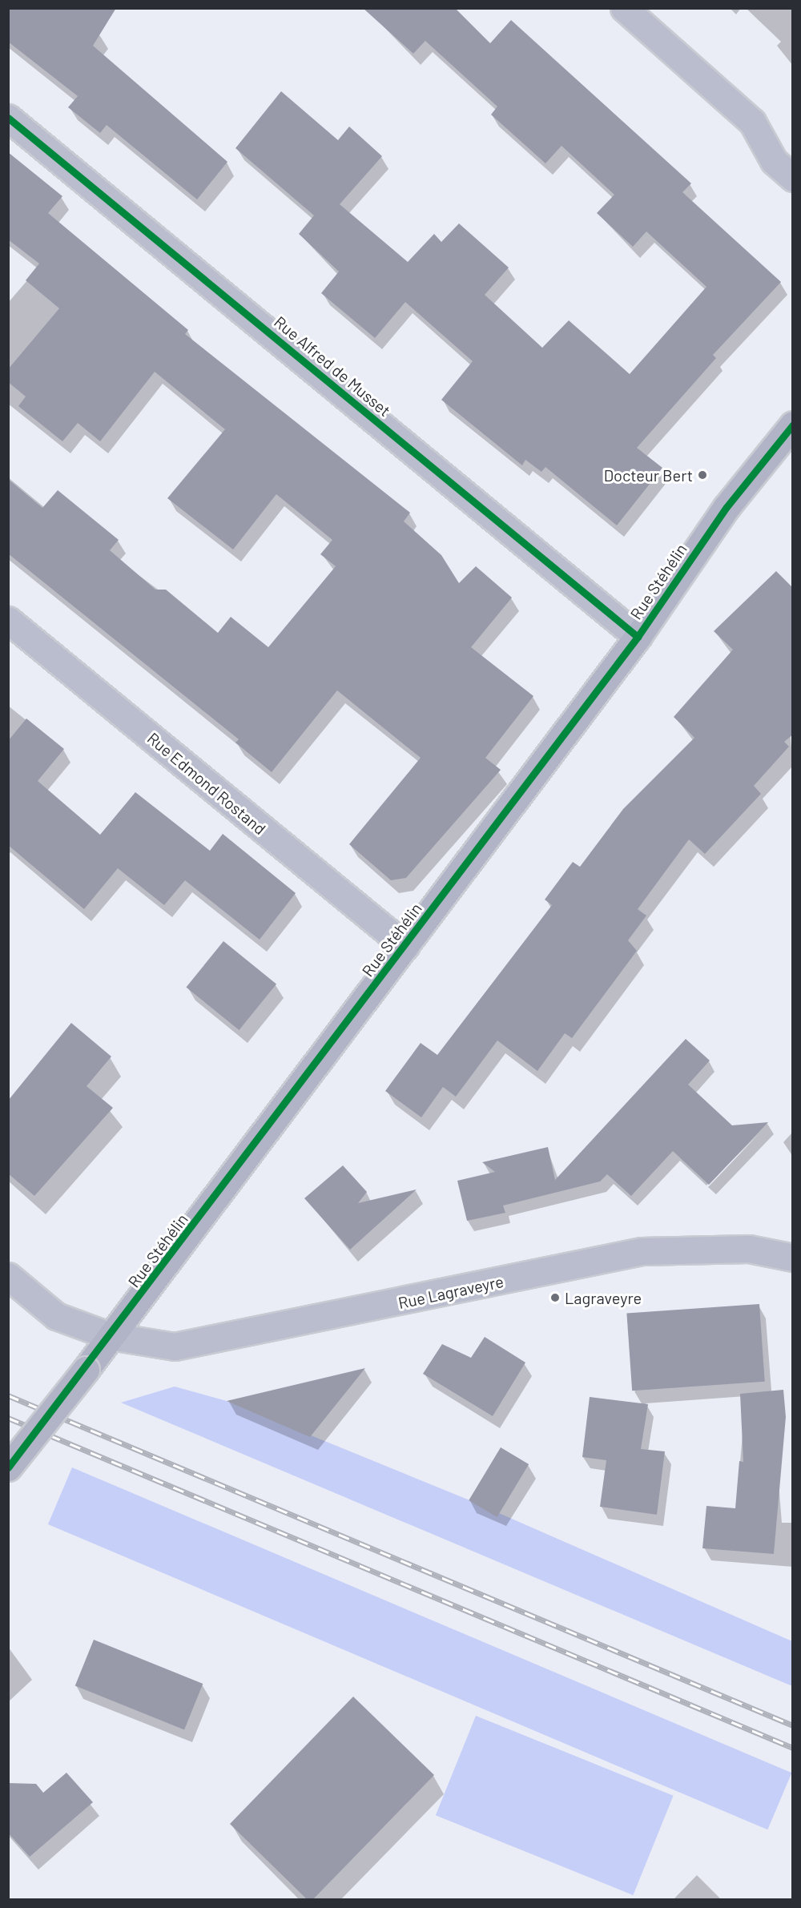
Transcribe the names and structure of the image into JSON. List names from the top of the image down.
{
  "streets": {
    "street": [
      "Rue Alfred de Musset",
      "Rue Stéhélin",
      "Rue Edmond Rostand",
      "Rue Lagraveyre"
    ]
  },
  "crossings": [
    ["Rue Alfred de Musset", "Rue Stéhélin"],
    ["Rue Stéhélin", "Rue Edmond Rostand"],
    ["Rue Stéhélin", "Rue Lagraveyre"]
  ],
  "places": ["Docteur Bert", "Lagraveyre"]
}
